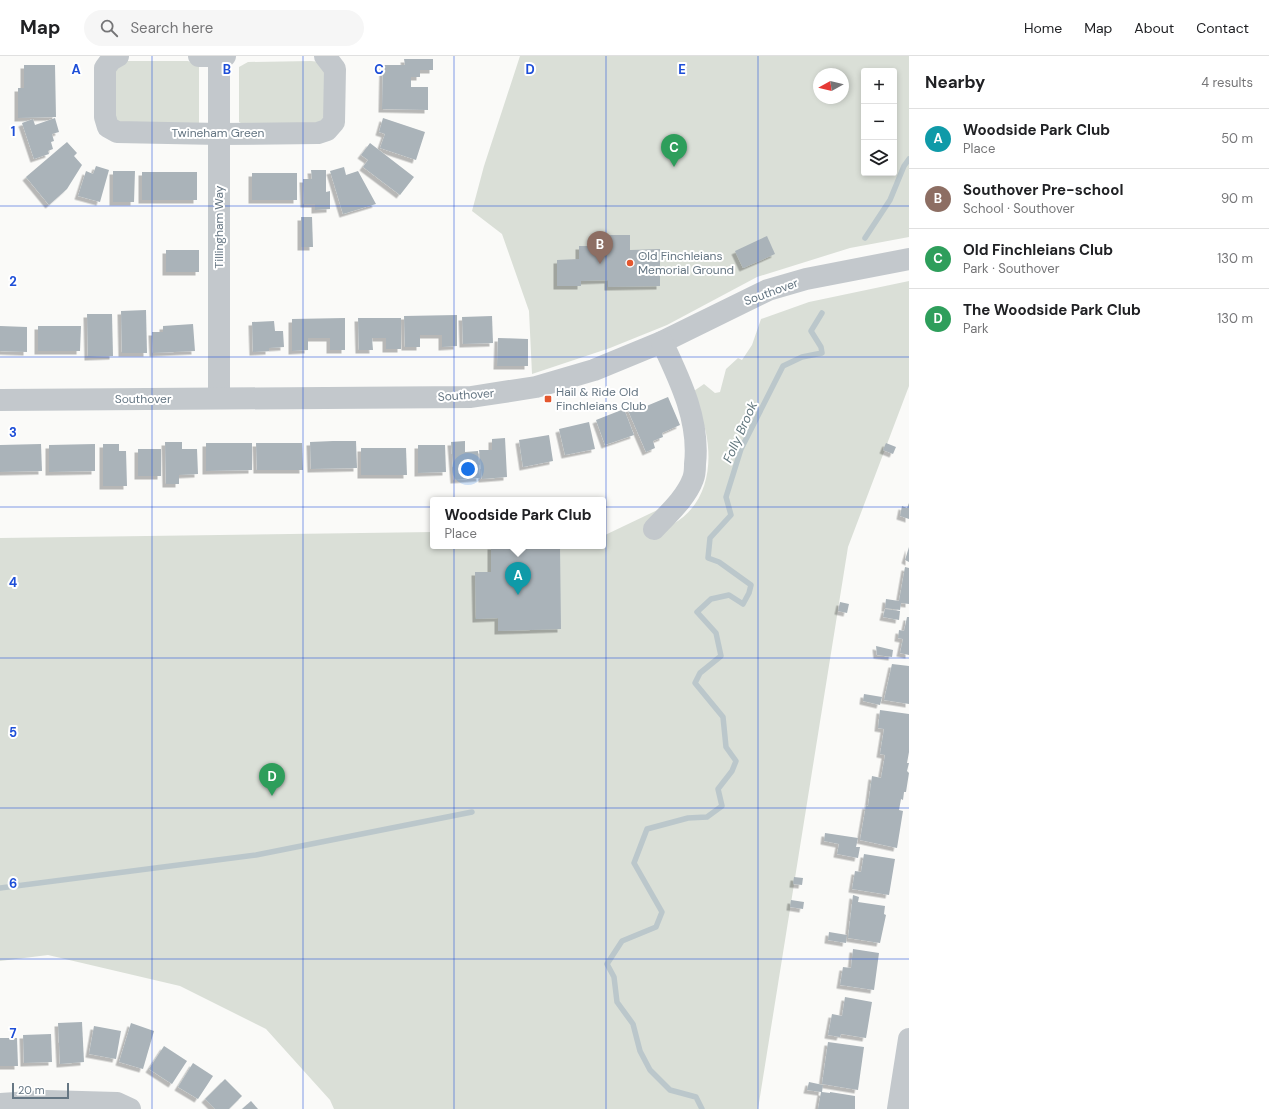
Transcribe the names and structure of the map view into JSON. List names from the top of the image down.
{
  "streets": {
    "street": ["Twineham Green", "Tillingham Way", "Southover"]
  },
  "crossings": [
    ["Twineham Green", "Tillingham Way"],
    ["Tillingham Way", "Southover"]
  ],
  "water": ["Folly Brook"],
  "places": {
    "other": ["Old Finchleians Memorial Ground"],
    "transit": ["Hail & Ride Old Finchleians Club"]
  },
  "scale_bar": "20 m",
  "north": "left",
  "page": {
    "header": "Map",
    "search": "Search here",
    "nav": [
      "Home",
      "Map",
      "About",
      "Contact"
    ],
    "heading": ["Nearby", "4 results"],
    "map_buttons": ["+", "−"],
    "list": [
      {
        "mark": "A",
        "name": "Woodside Park Club",
        "note": "Place",
        "value": "50 m"
      },
      {
        "mark": "B",
        "name": "Southover Pre-school",
        "note": "School · Southover",
        "value": "90 m"
      },
      {
        "mark": "C",
        "name": "Old Finchleians Club",
        "note": "Park · Southover",
        "value": "130 m"
      },
      {
        "mark": "D",
        "name": "The Woodside Park Club",
        "note": "Park",
        "value": "130 m"
      }
    ],
    "pins": [
      "C",
      "B",
      "A",
      "D"
    ],
    "popup": ["Woodside Park Club", "Place"],
    "scale": "20 m"
  },
  "grid": {
    "columns": [
      "A",
      "B",
      "C",
      "D",
      "E"
    ],
    "rows": [
      "1",
      "2",
      "3",
      "4",
      "5",
      "6",
      "7"
    ]
  }
}
